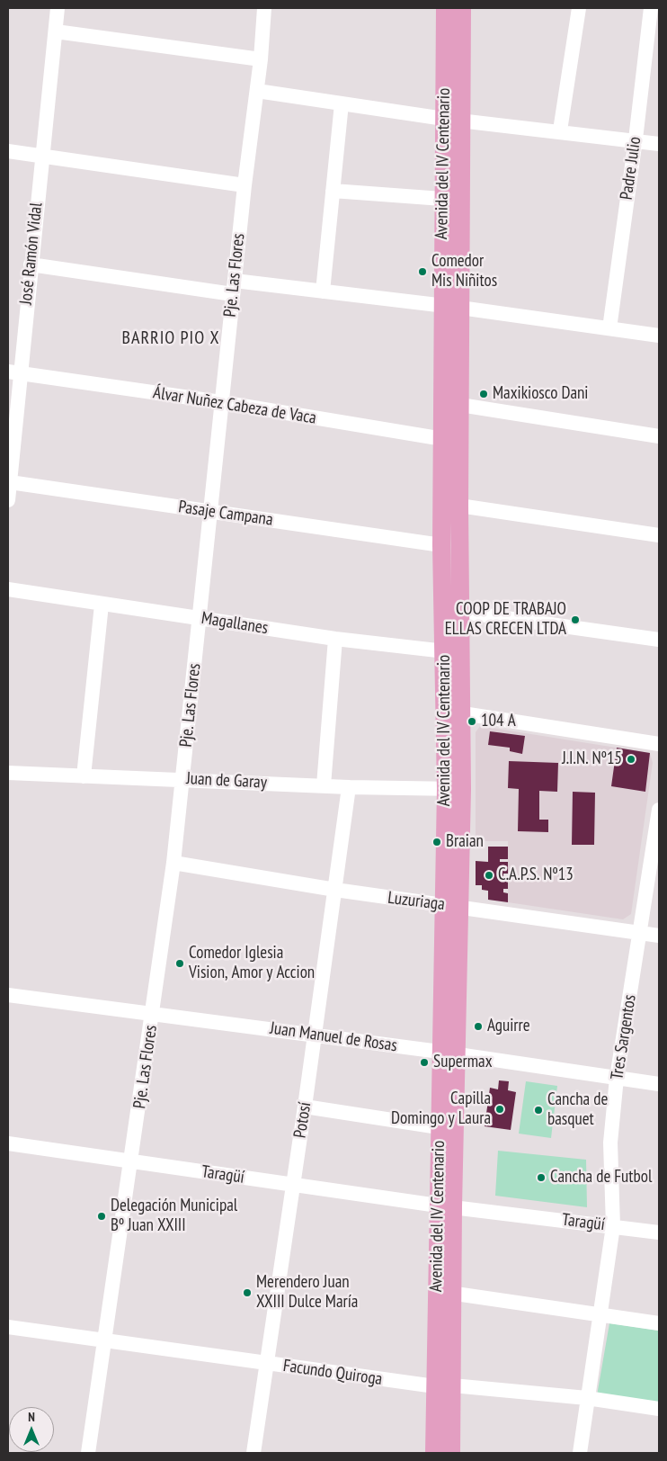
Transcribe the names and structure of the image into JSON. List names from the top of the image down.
{
  "streets": {
    "main road": ["Avenida del IV Centenario"],
    "street": [
      "Padre Julio",
      "José Ramón Vidal",
      "Pje. Las Flores",
      "Álvar Nuñez Cabeza de Vaca",
      "Pasaje Campana",
      "Magallanes",
      "Juan de Garay",
      "Luzuriaga",
      "Juan Manuel de Rosas",
      "Tres Sargentos",
      "Potosí",
      "Taragüí",
      "Facundo Quiroga"
    ]
  },
  "crossings": [
    ["Avenida del IV Centenario", "Álvar Nuñez Cabeza de Vaca"],
    ["Avenida del IV Centenario", "Pasaje Campana"],
    ["Avenida del IV Centenario", "Magallanes"],
    ["Avenida del IV Centenario", "Juan de Garay"],
    ["Avenida del IV Centenario", "Luzuriaga"],
    ["Avenida del IV Centenario", "Juan Manuel de Rosas"],
    ["Avenida del IV Centenario", "Taragüí"],
    ["Avenida del IV Centenario", "Facundo Quiroga"],
    ["José Ramón Vidal", "Álvar Nuñez Cabeza de Vaca"],
    ["José Ramón Vidal", "Pasaje Campana"],
    ["Pje. Las Flores", "Álvar Nuñez Cabeza de Vaca"],
    ["Pje. Las Flores", "Pasaje Campana"],
    ["Pje. Las Flores", "Magallanes"],
    ["Pje. Las Flores", "Juan de Garay"],
    ["Pje. Las Flores", "Luzuriaga"],
    ["Pje. Las Flores", "Juan Manuel de Rosas"],
    ["Pje. Las Flores", "Taragüí"],
    ["Pje. Las Flores", "Facundo Quiroga"],
    ["Juan de Garay", "Potosí"],
    ["Luzuriaga", "Tres Sargentos"],
    ["Luzuriaga", "Potosí"],
    ["Juan Manuel de Rosas", "Tres Sargentos"],
    ["Juan Manuel de Rosas", "Potosí"],
    ["Tres Sargentos", "Taragüí"],
    ["Tres Sargentos", "Facundo Quiroga"],
    ["Potosí", "Taragüí"],
    ["Potosí", "Facundo Quiroga"]
  ],
  "districts": ["BARRIO PIO X"],
  "places": [
    "Comedor Mis Niñitos",
    "Maxikiosco Dani",
    "COOP DE TRABAJO ELLAS CRECEN LTDA",
    "104 A",
    "J.I.N. Nº15",
    "Braian",
    "C.A.P.S. Nº13",
    "Comedor Iglesia Vision, Amor y Accion",
    "Aguirre",
    "Supermax",
    "Capilla Domingo y Laura",
    "Cancha de basquet",
    "Cancha de Futbol",
    "Delegación Municipal Bº Juan XXIII",
    "Merendero Juan XXIII Dulce María"
  ],
  "north": "top"
}
